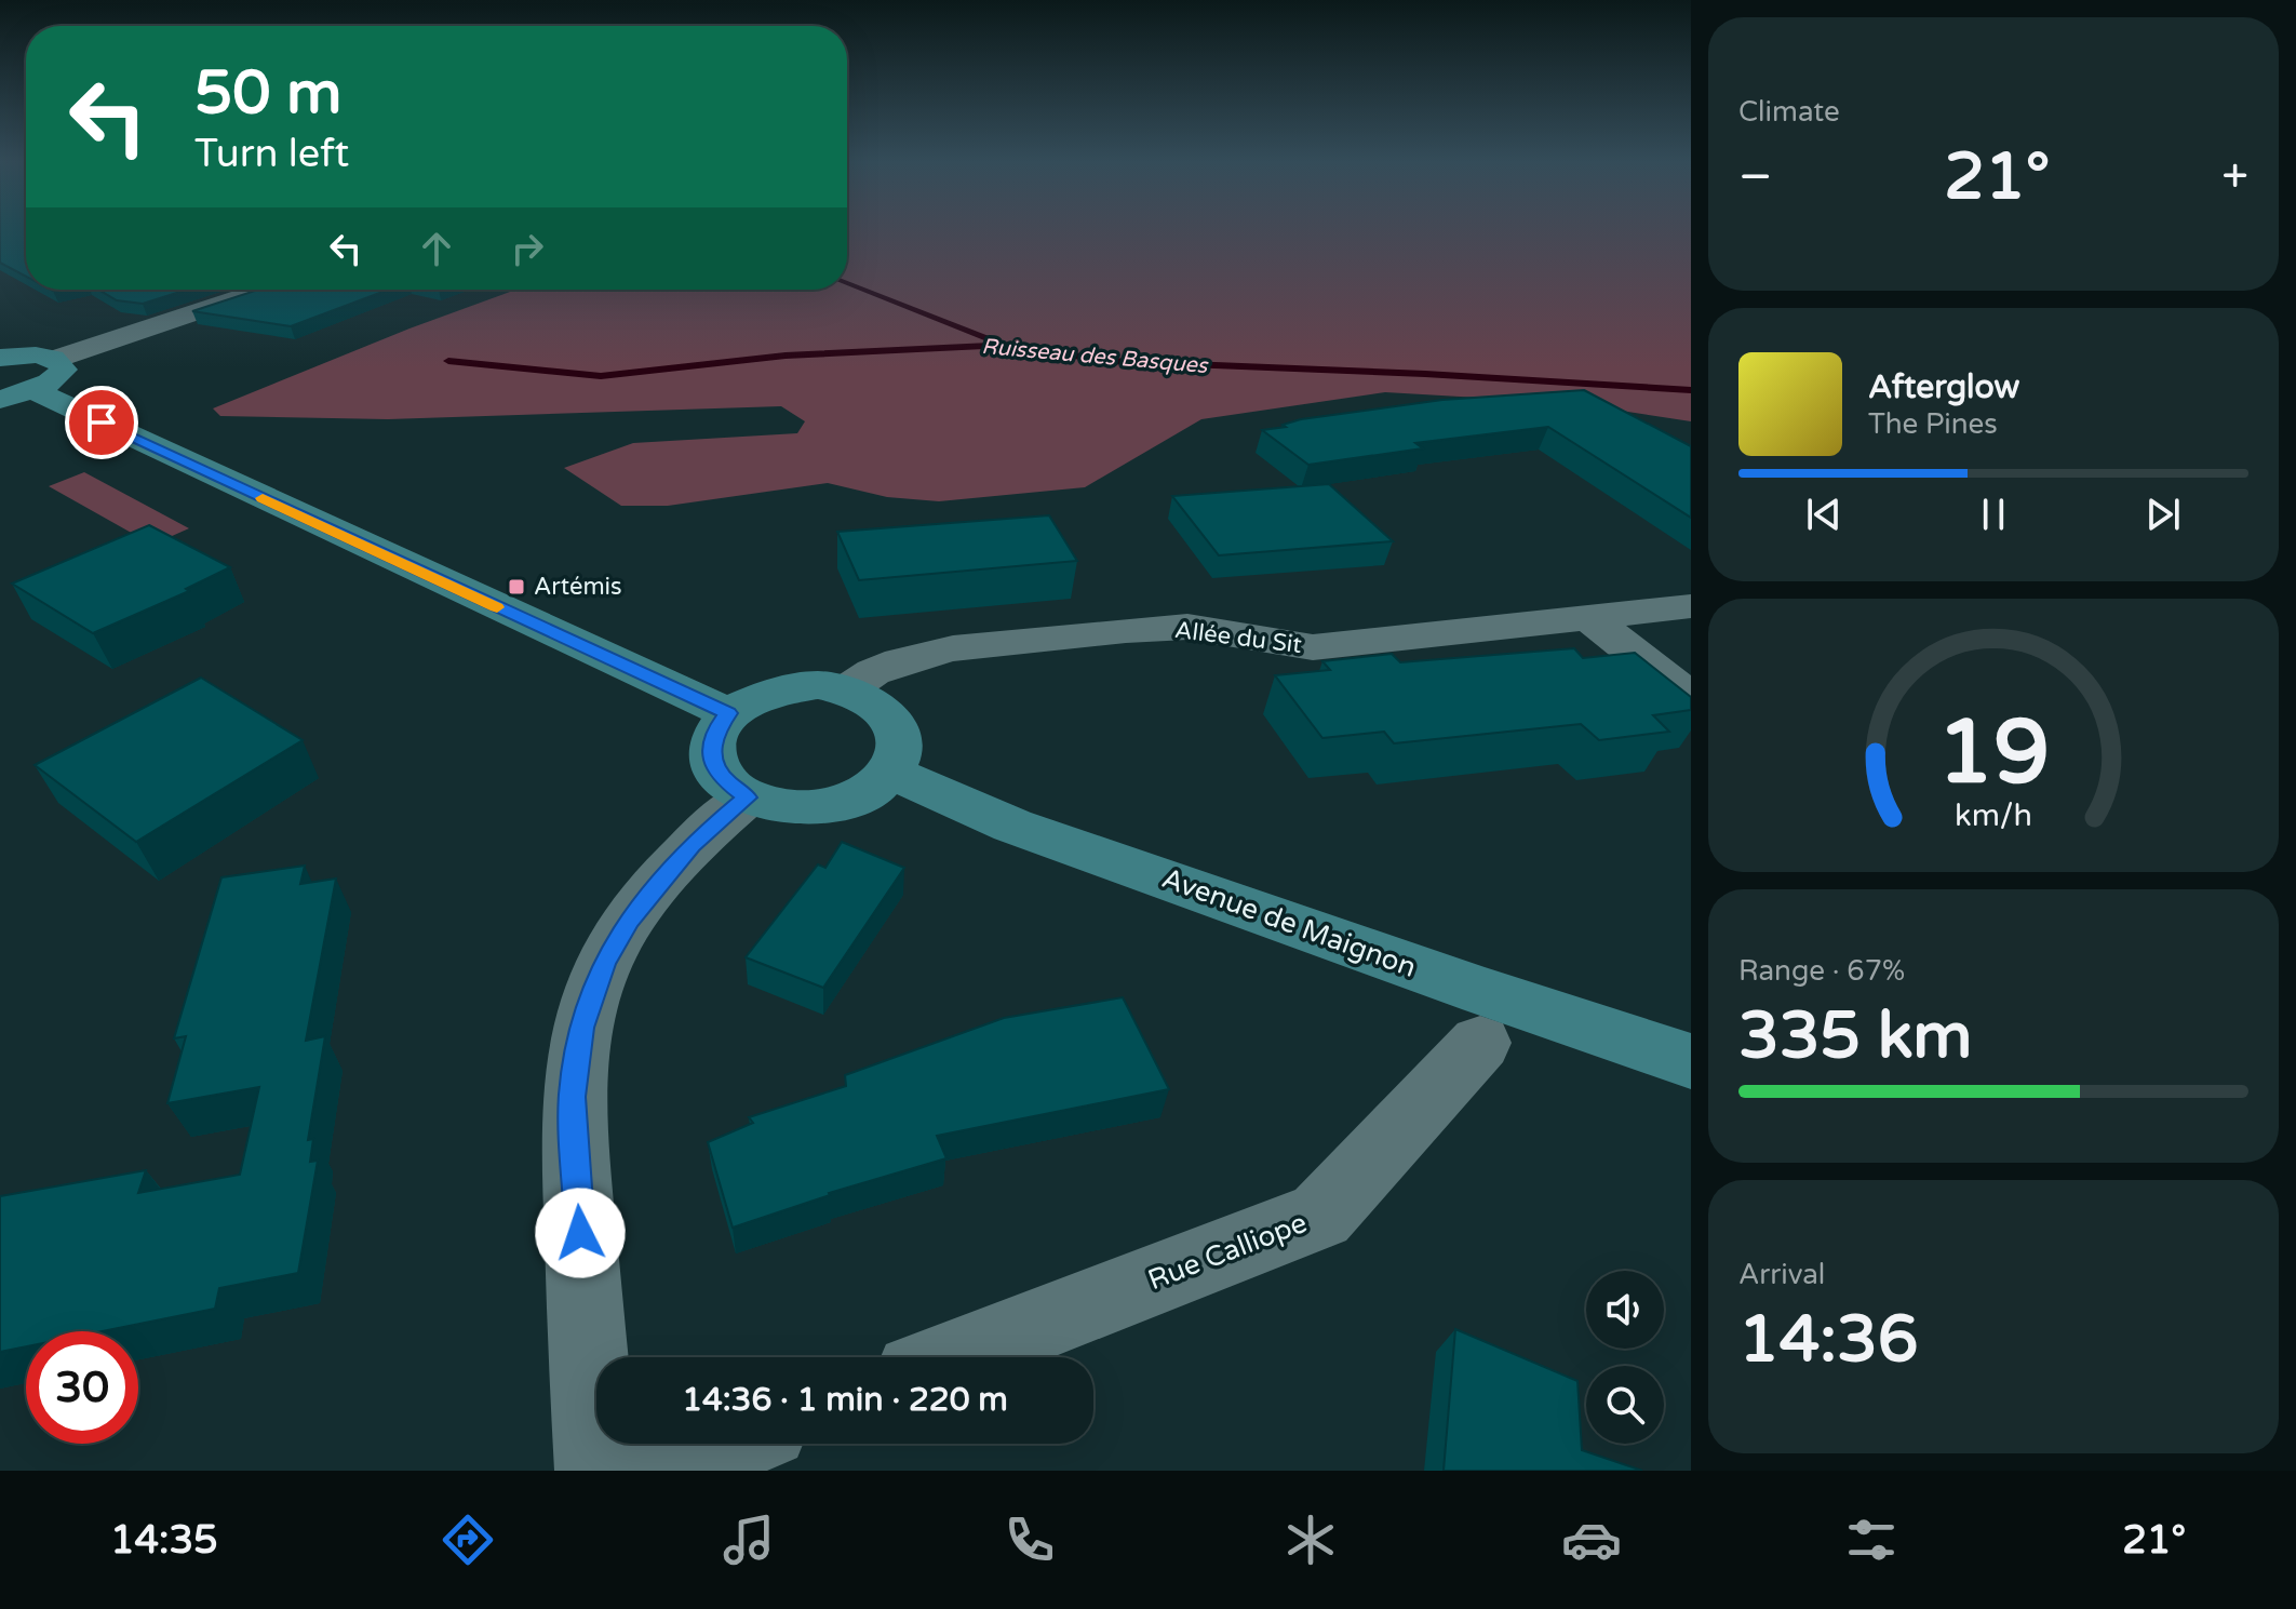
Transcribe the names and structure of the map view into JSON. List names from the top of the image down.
{
  "streets": {
    "street": ["Allée du Sit", "Avenue de Maignon", "Rue Calliope"]
  },
  "crossings": [
    ["Allée du Sit", "Avenue de Maignon"]
  ],
  "water": ["Ruisseau des Basques"],
  "places": {
    "transit": ["Artémis"]
  },
  "page": {
    "tile": [
      "Climate",
      ["Range · 67%", "335 km"],
      ["Arrival", "14:36"]
    ],
    "turn": ["50 m", "Turn left"],
    "heat": ["−", "21°", "+"],
    "song": ["Afterglow", "The Pines"],
    "limit": "30",
    "trip": "14:36 · 1 min · 220 m",
    "tabs": ["14:35", "21°"],
    "gauge": ["19", "km/h"]
  }
}
